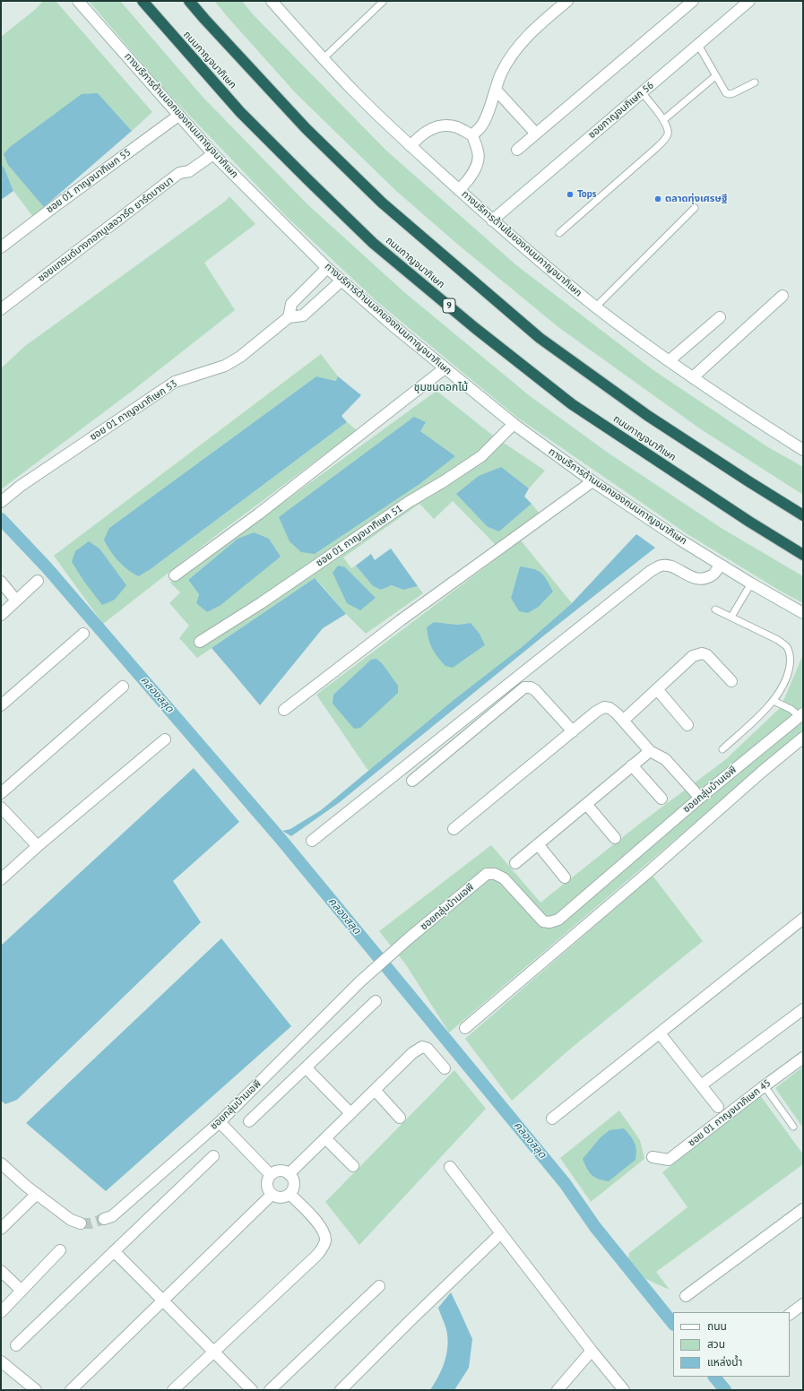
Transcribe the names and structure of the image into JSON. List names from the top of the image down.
{
  "streets": {
    "highway": ["ถนนกาญจนาภิเษก", "9"],
    "street": [
      "ซอยกาญจนภิเษก 56",
      "ทางบริการด้านนอกของถนนกาญจนาภิเษก",
      "ซอย 01 กาญจนากิเษก 55",
      "ซอยแกรนด์บางกอกบูเลอวาร์ด ยาร์ดบางนา",
      "ทางบริการด้านในของถนนกาญจนาภิเษก",
      "ซอย 01 กาญจนากิเษก 53",
      "ซอย 01 กาญจนากิเษก 51",
      "ซอยกลุ่มบ้านเอพี",
      "ซอย 01 กาญจนาภิเษก 45"
    ]
  },
  "crossings": [
    ["ซอยกาญจนภิเษก 56", "ทางบริการด้านในของถนนกาญจนาภิเษก"],
    ["ทางบริการด้านนอกของถนนกาญจนาภิเษก", "ซอย 01 กาญจนากิเษก 55"],
    ["ทางบริการด้านนอกของถนนกาญจนาภิเษก", "ซอยแกรนด์บางกอกบูเลอวาร์ด ยาร์ดบางนา"],
    ["ทางบริการด้านนอกของถนนกาญจนาภิเษก", "ซอย 01 กาญจนากิเษก 53"],
    ["ทางบริการด้านนอกของถนนกาญจนาภิเษก", "ซอย 01 กาญจนากิเษก 51"]
  ],
  "districts": ["ชุมชนดอกไม้"],
  "water": ["คลองสลุด"],
  "places": ["Tops", "ตลาดทุ่งเศรษฐี"],
  "legend": ["ถนน", "สวน", "แหล่งน้ำ"]
}
